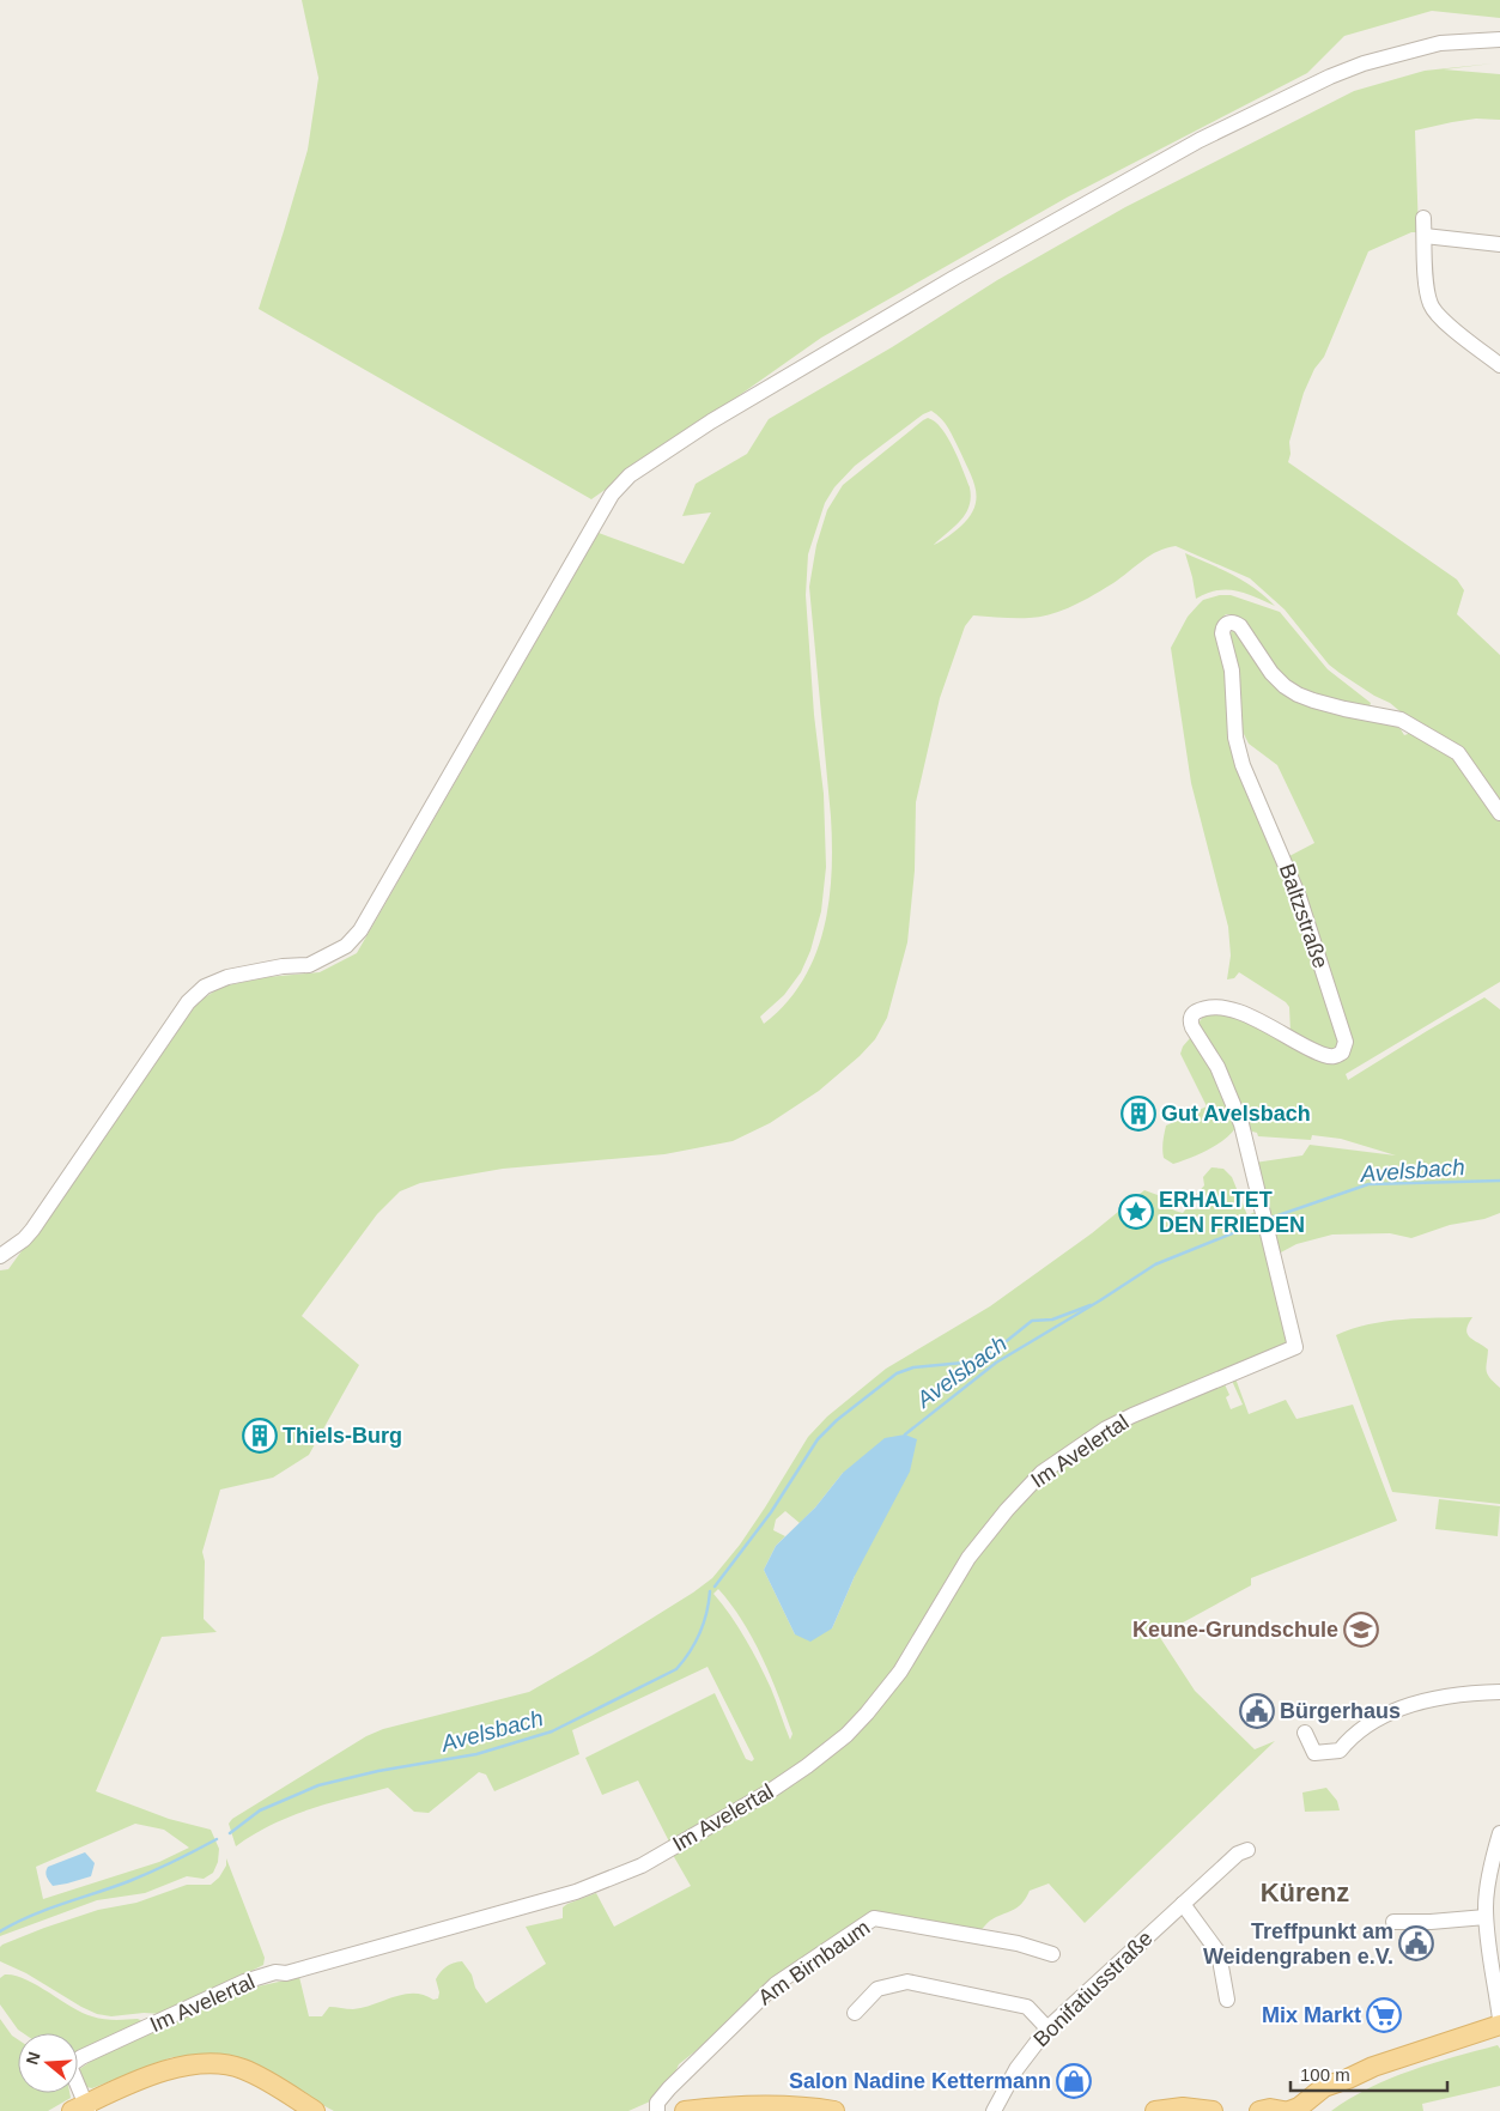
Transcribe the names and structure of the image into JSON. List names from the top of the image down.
{
  "streets": {
    "street": [
      "Baltzstraße",
      "Im Avelertal",
      "Am Birnbaum",
      "Bonifatiusstraße"
    ]
  },
  "crossings": [
    ["Baltzstraße", "Im Avelertal"]
  ],
  "districts": ["Kürenz"],
  "water": ["Avelsbach"],
  "places": {
    "building": ["Gut Avelsbach", "Thiels-Burg"],
    "place": ["ERHALTET DEN FRIEDEN"],
    "school or university": ["Keune-Grundschule"],
    "public building": ["Bürgerhaus", "Treffpunkt am Weidengraben e.V."],
    "supermarket": ["Mix Markt"],
    "shop": ["Salon Nadine Kettermann"]
  },
  "scale_bar": "100 m",
  "north": "left"
}
